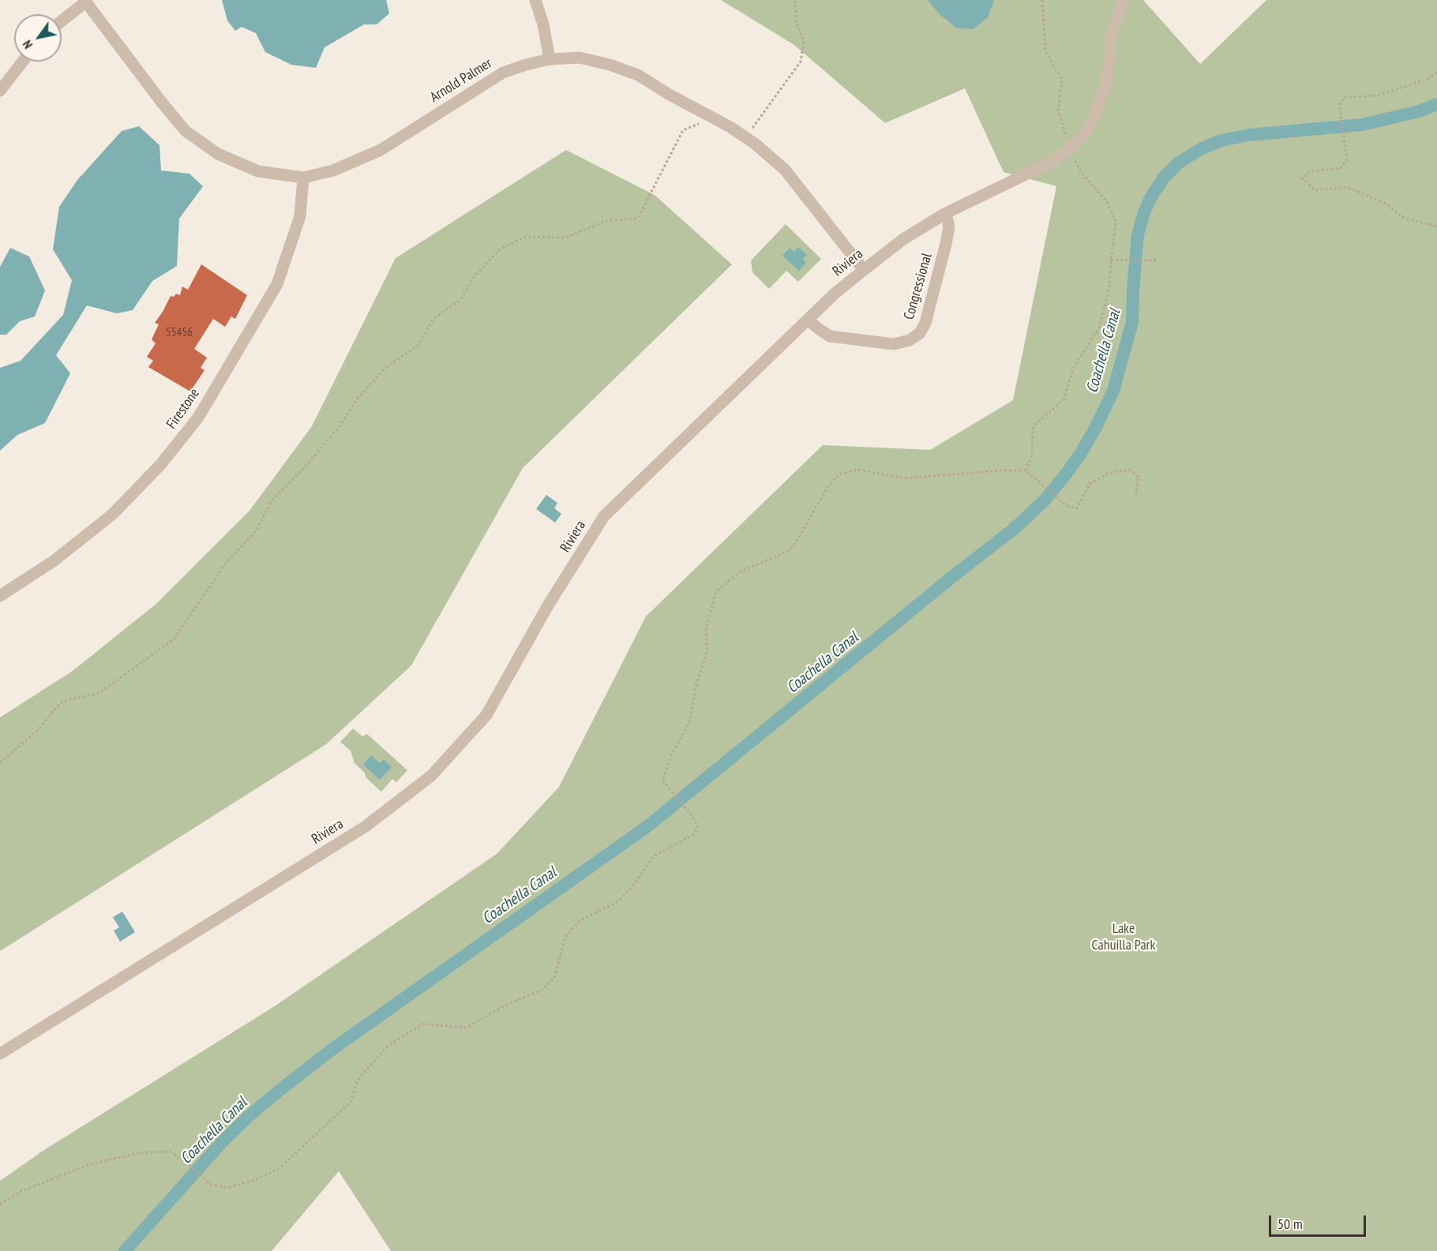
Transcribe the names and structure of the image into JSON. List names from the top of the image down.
{
  "streets": {
    "street": [
      "Arnold Palmer",
      "Riviera",
      "Congressional",
      "Firestone"
    ]
  },
  "crossings": [
    ["Arnold Palmer", "Riviera"],
    ["Arnold Palmer", "Firestone"],
    ["Riviera", "Congressional"]
  ],
  "water": ["Coachella Canal"],
  "parks": ["Lake Cahuilla Park"],
  "house_numbers": ["55456"],
  "scale_bar": "50 m",
  "north": "bottom left"
}
